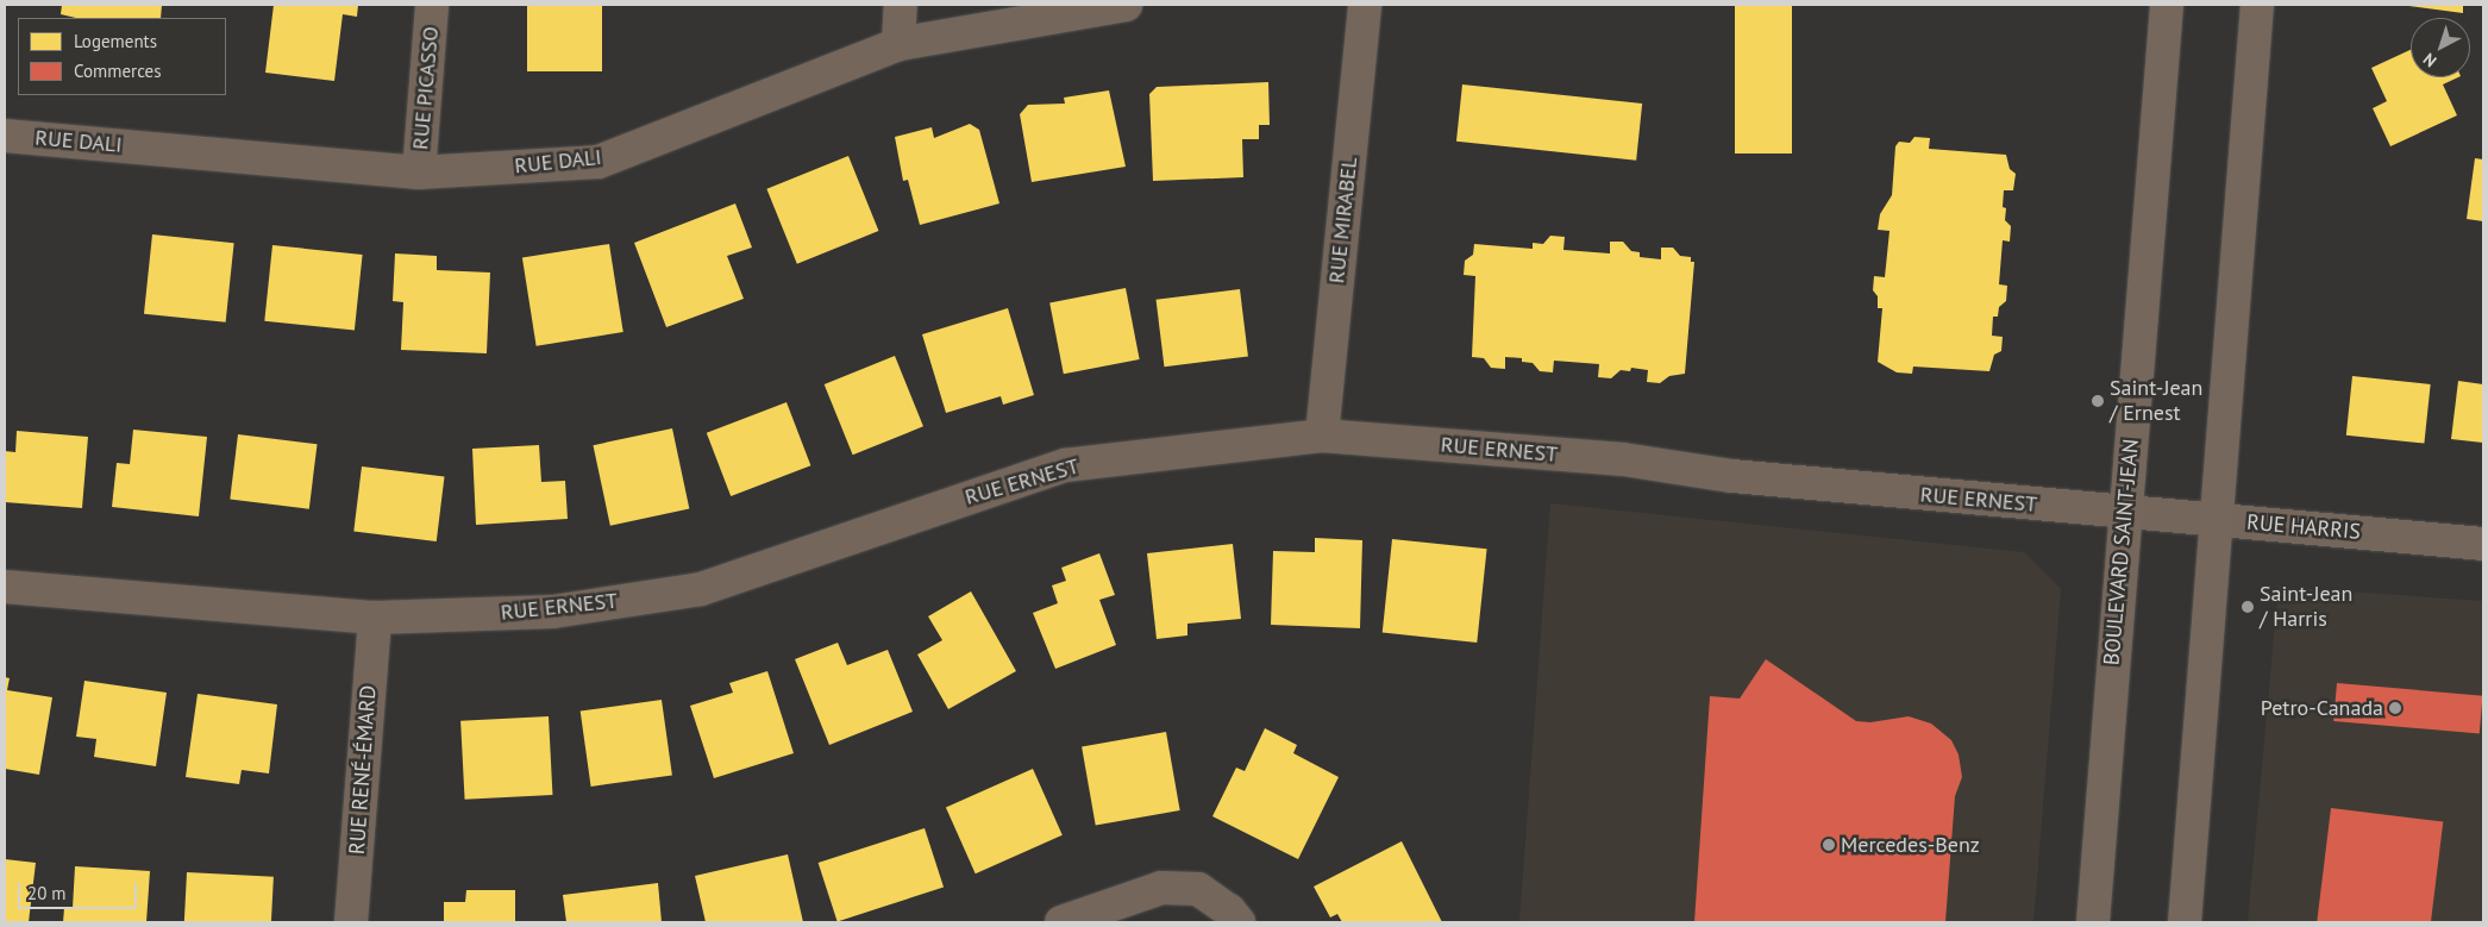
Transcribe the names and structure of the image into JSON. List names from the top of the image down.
{
  "streets": {
    "main road": ["BOULEVARD SAINT-JEAN"],
    "street": [
      "RUE PICASSO",
      "RUE DALI",
      "RUE MIRABEL",
      "RUE ERNEST",
      "RUE HARRIS",
      "RUE RENÉ-ÉMARD"
    ]
  },
  "crossings": [
    ["RUE PICASSO", "RUE DALI"],
    ["RUE MIRABEL", "RUE ERNEST"],
    ["RUE ERNEST", "RUE HARRIS"],
    ["RUE ERNEST", "BOULEVARD SAINT-JEAN"],
    ["RUE ERNEST", "RUE RENÉ-ÉMARD"],
    ["RUE HARRIS", "BOULEVARD SAINT-JEAN"]
  ],
  "places": [
    "Saint-Jean / Ernest",
    "Saint-Jean / Harris",
    "Petro-Canada",
    "Mercedes-Benz"
  ],
  "legend": ["Logements", "Commerces"],
  "scale_bar": "20 m",
  "north": "bottom left"
}
